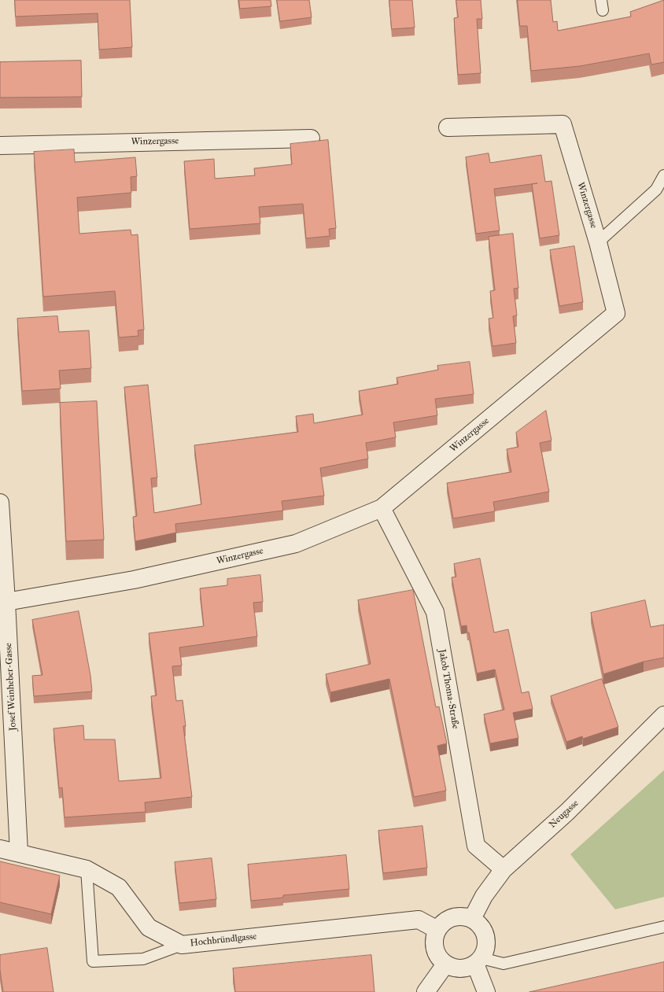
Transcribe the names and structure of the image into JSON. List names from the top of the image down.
{
  "streets": {
    "street": [
      "Winzergasse",
      "Josef Weinheber-Gasse",
      "Jakob Thoma-Straße",
      "Neugasse",
      "Hochbründlgasse"
    ]
  },
  "crossings": [
    ["Winzergasse", "Josef Weinheber-Gasse"],
    ["Winzergasse", "Jakob Thoma-Straße"],
    ["Josef Weinheber-Gasse", "Hochbründlgasse"],
    ["Jakob Thoma-Straße", "Neugasse"],
    ["Neugasse", "Hochbründlgasse"]
  ]
}
